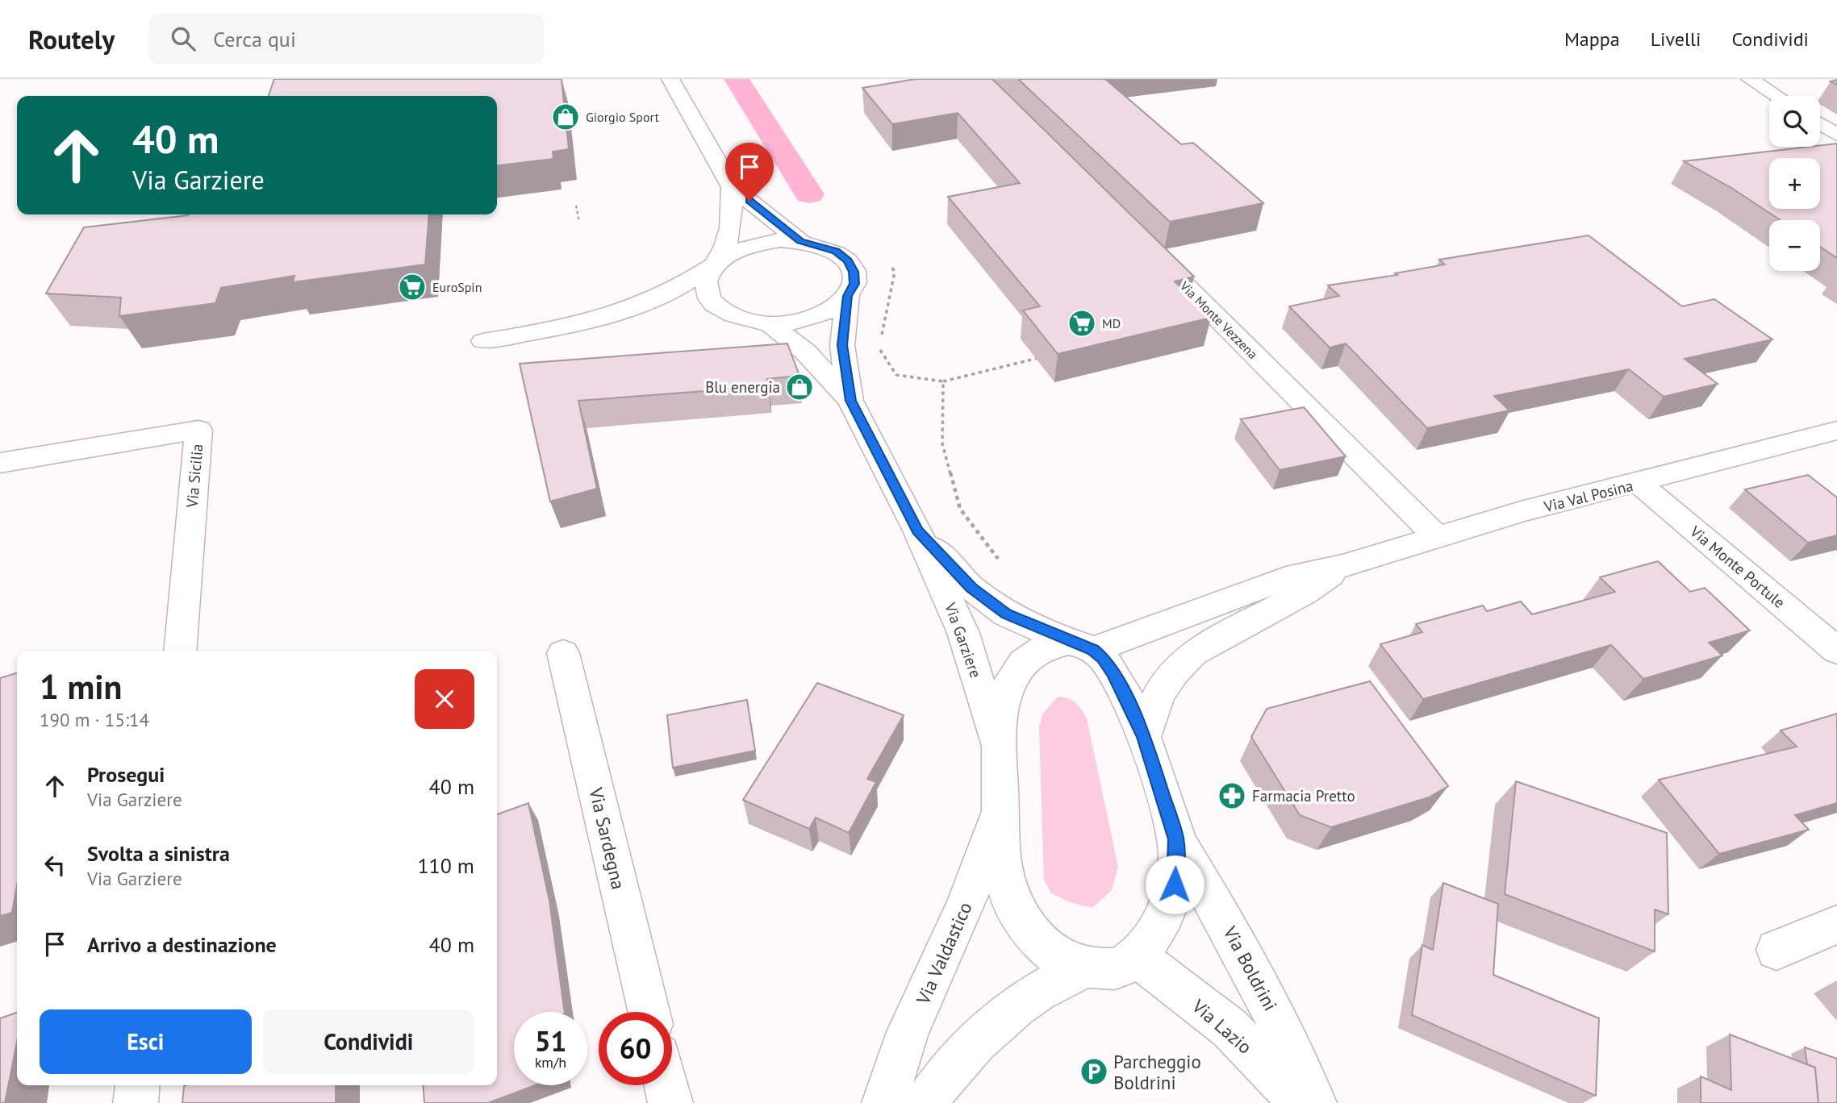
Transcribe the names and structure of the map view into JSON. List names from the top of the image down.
{
  "streets": {
    "main road": [
      "Via Monte Vezzena",
      "Via Sicilia",
      "Via Val Posina",
      "Via Monte Portule",
      "Via Garziere",
      "Via Sardegna",
      "Via Valdastico",
      "Via Boldrini",
      "Via Lazio"
    ]
  },
  "crossings": [
    ["Via Monte Vezzena", "Via Val Posina"],
    ["Via Val Posina", "Via Monte Portule"],
    ["Via Val Posina", "Via Garziere"]
  ],
  "places": {
    "shop": ["Giorgio Sport", "Blu energia"],
    "supermarket": ["EuroSpin", "MD"],
    "pharmacy": ["Farmacia Pretto"],
    "parking": ["Parcheggio Boldrini"]
  },
  "page": {
    "header": "Routely",
    "search": "Cerca qui",
    "nav": ["Mappa", "Livelli", "Condividi"],
    "map_buttons": ["+", "−"],
    "turn": ["40 m", "Via Garziere"],
    "heading": ["1 min", "190 m · 15:14"],
    "list": [
      {
        "name": "Prosegui",
        "note": "Via Garziere",
        "value": "40 m"
      },
      {
        "name": "Svolta a sinistra",
        "note": "Via Garziere",
        "value": "110 m"
      },
      {
        "name": "Arrivo a destinazione",
        "value": "40 m"
      }
    ],
    "buttons": ["Esci", "Condividi"],
    "speed": "51 km/h",
    "limit": "60"
  }
}
